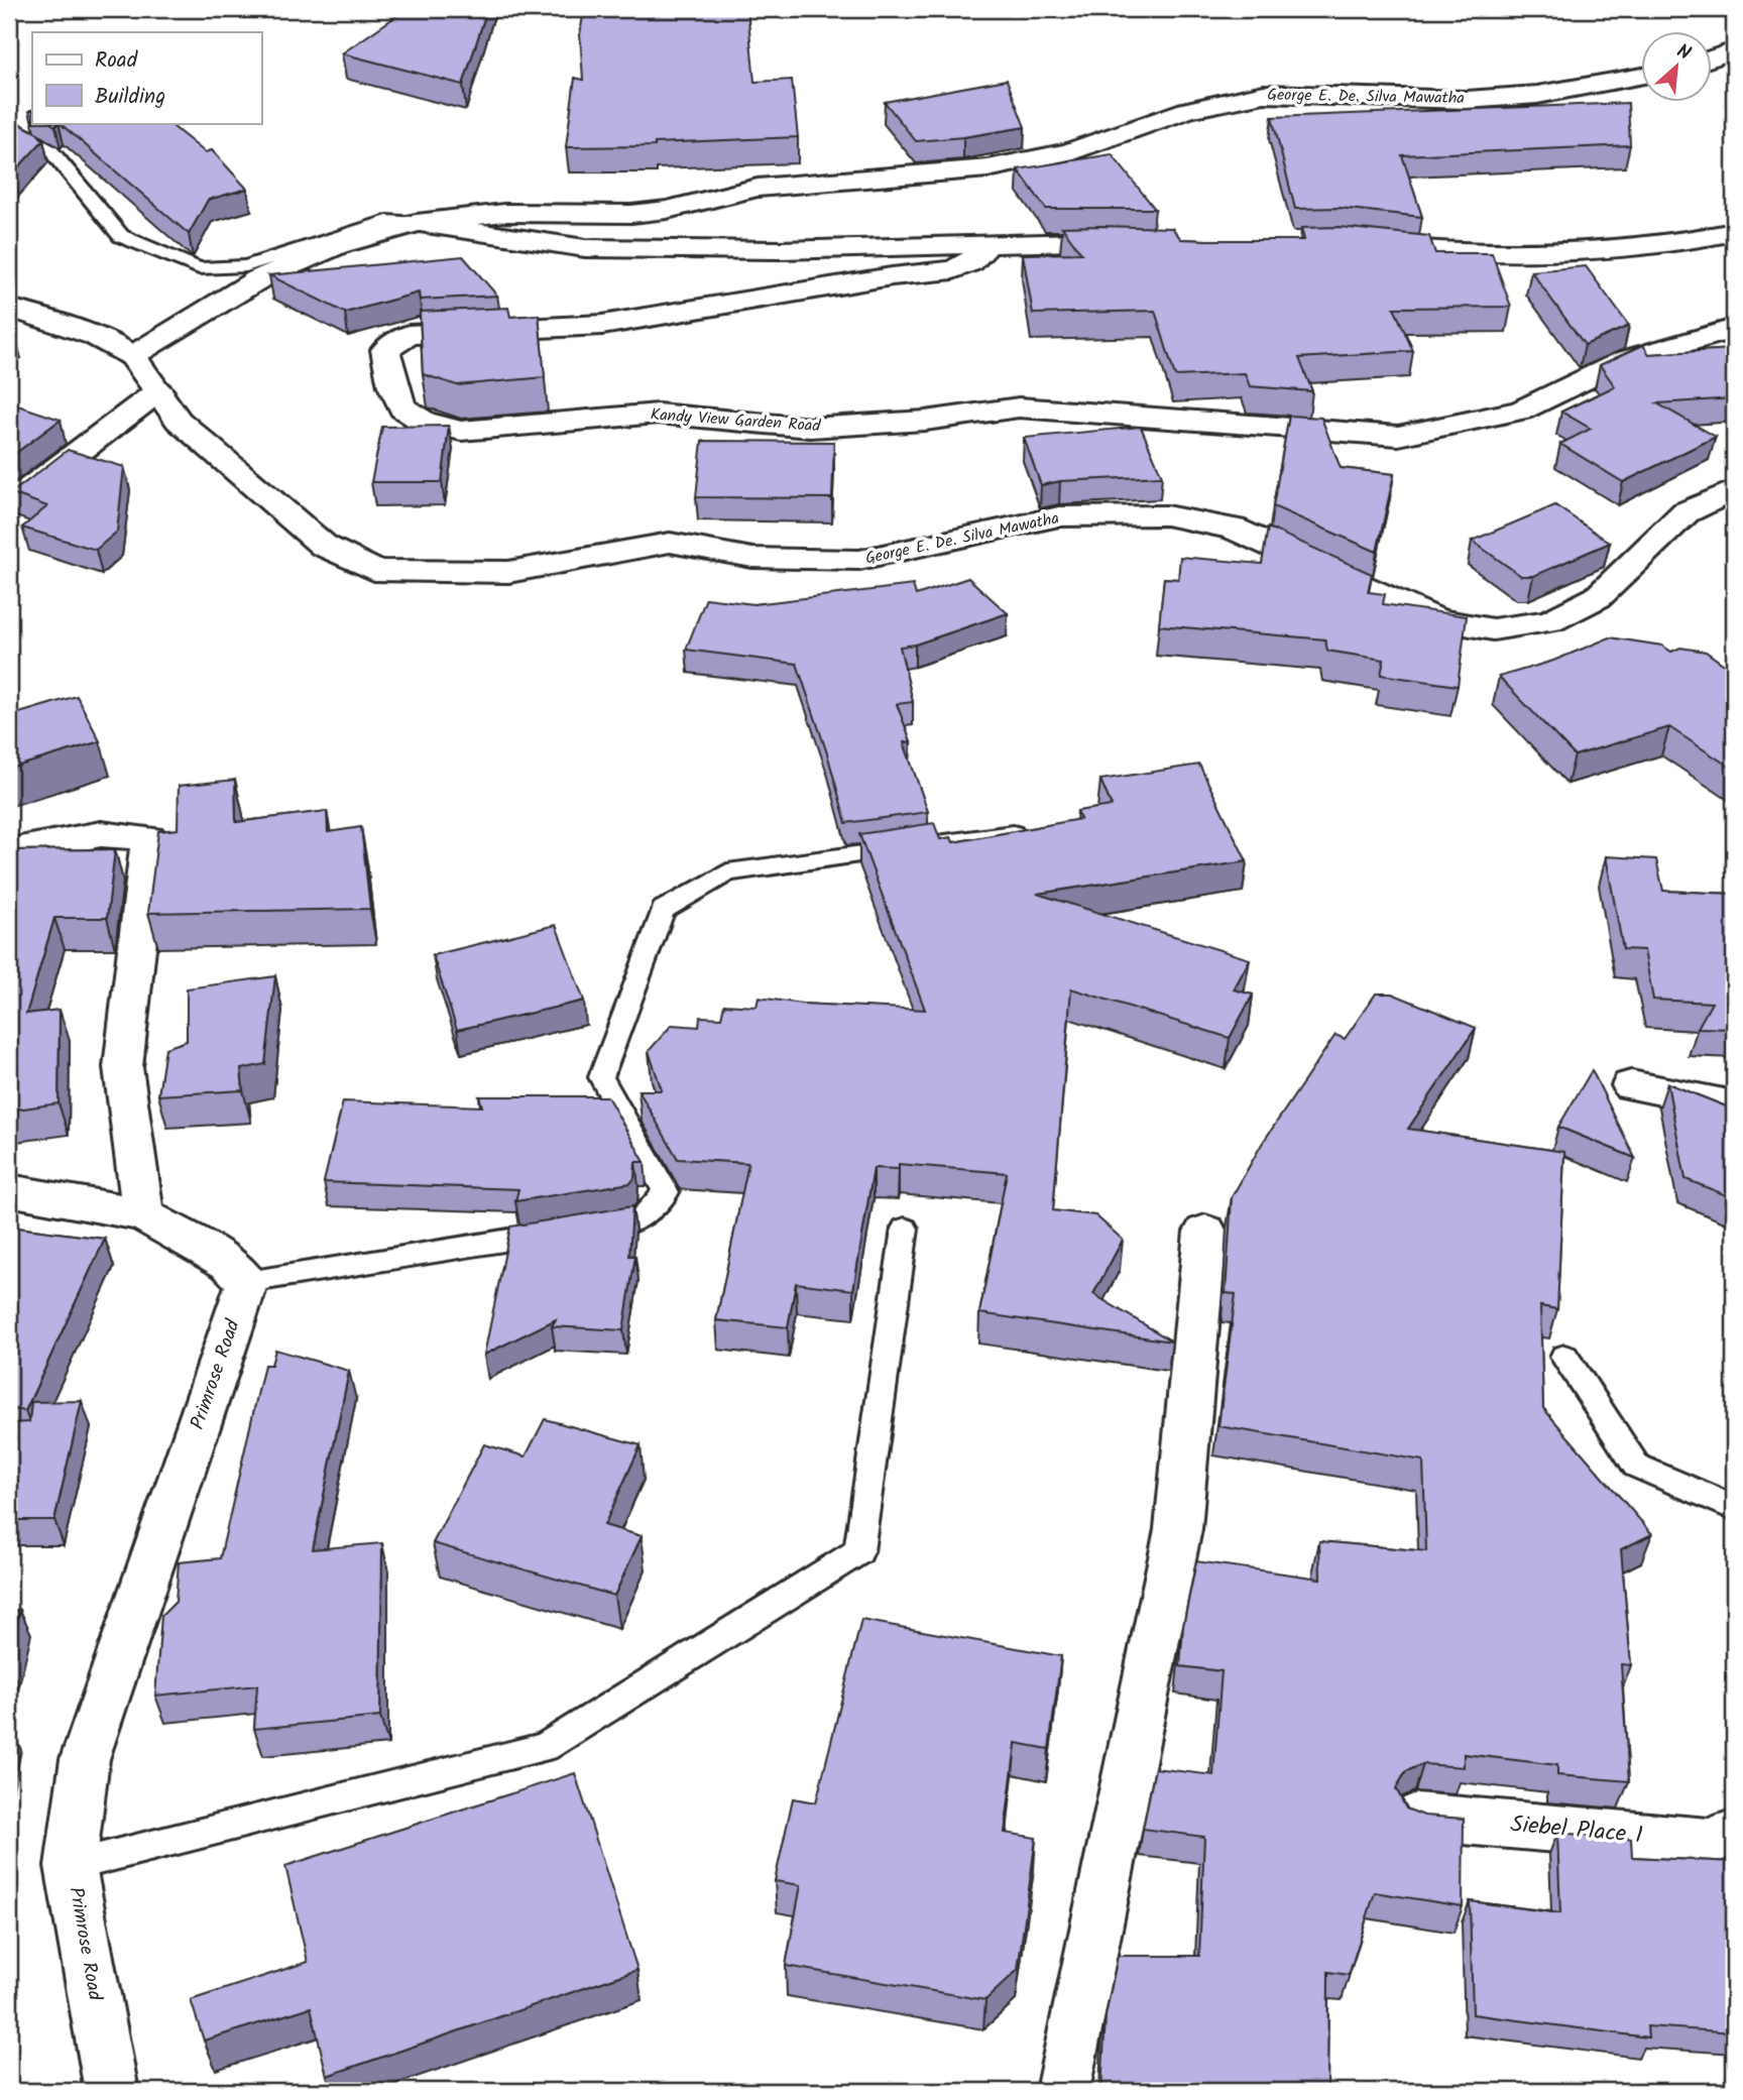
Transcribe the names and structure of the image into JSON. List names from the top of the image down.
{
  "streets": {
    "street": [
      "George E. De. Silva Mawatha",
      "Kandy View Garden Road",
      "Primrose Road",
      "Siebel Place 1"
    ]
  },
  "legend": ["Road", "Building"],
  "north": "top right"
}
